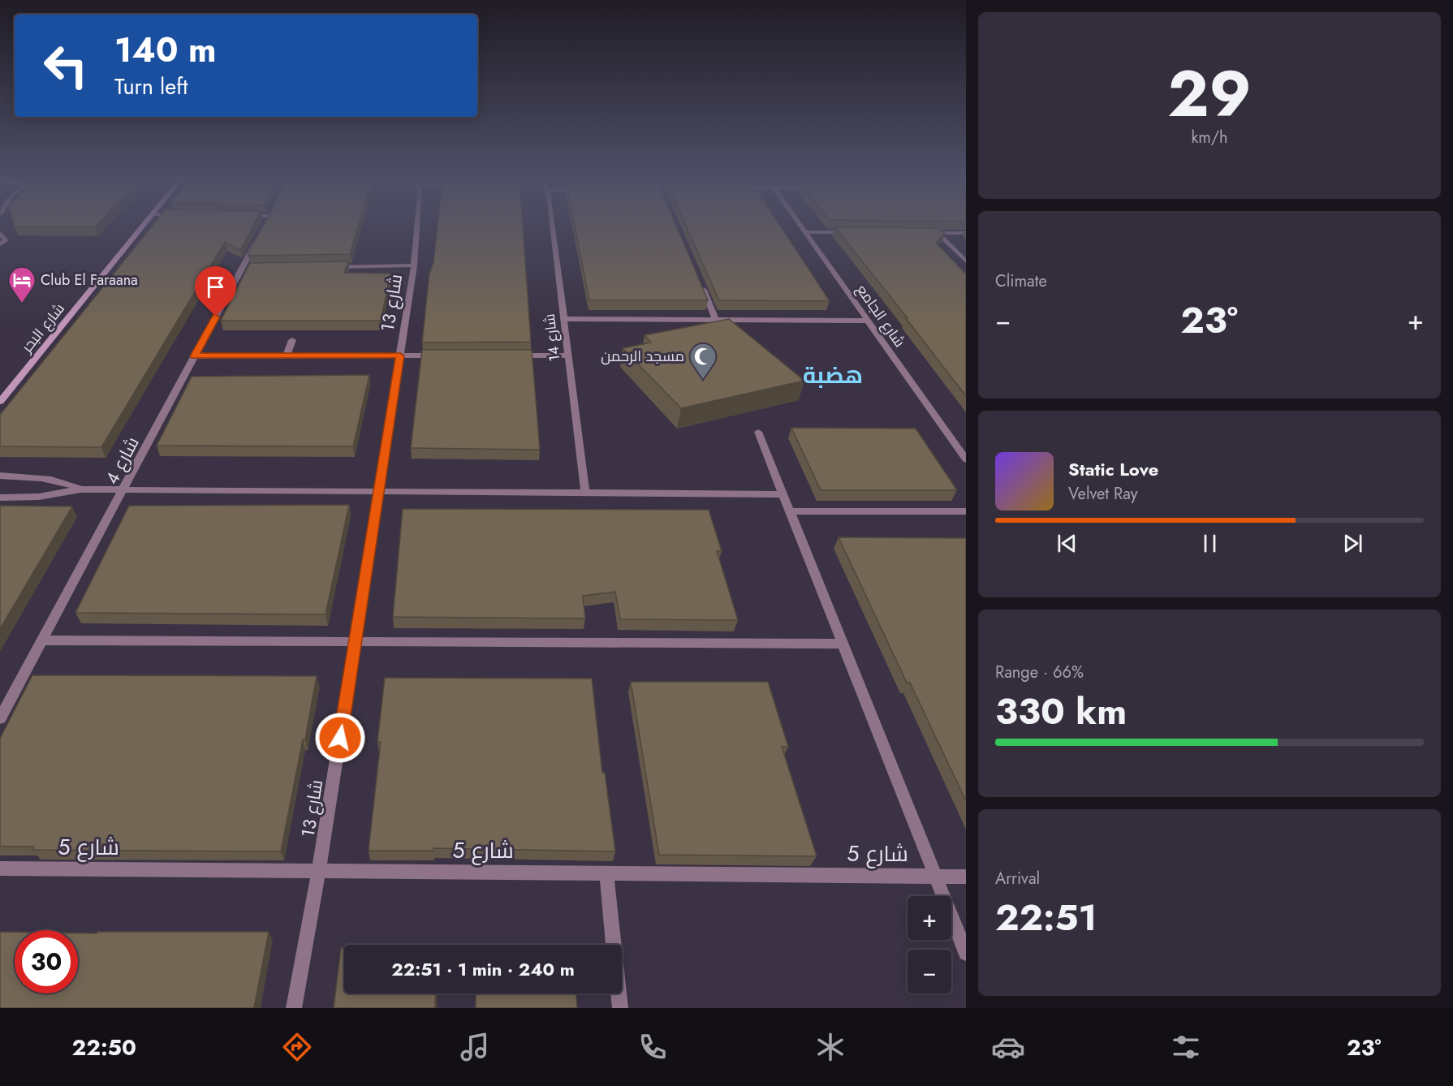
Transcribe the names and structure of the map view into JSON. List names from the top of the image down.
{
  "streets": {
    "main road": ["شارع البحر"],
    "street": [
      "شارع 13",
      "شارع الجامع",
      "شارع 14",
      "شارع 4",
      "شارع 5"
    ]
  },
  "crossings": [
    ["شارع 13", "شارع 5"]
  ],
  "districts": ["هضبة"],
  "places": {
    "hotel": ["Club El Faraana"],
    "mosque": ["مسجد الرحمن"]
  },
  "page": {
    "tile": [
      ["29", "km/h"],
      "Climate",
      ["Range · 66%", "330 km"],
      ["Arrival", "22:51"]
    ],
    "turn": ["140 m", "Turn left"],
    "heat": ["−", "23°", "+"],
    "song": ["Static Love", "Velvet Ray"],
    "map_buttons": ["+", "−"],
    "limit": "30",
    "trip": "22:51 · 1 min · 240 m",
    "tabs": ["22:50", "23°"]
  }
}
